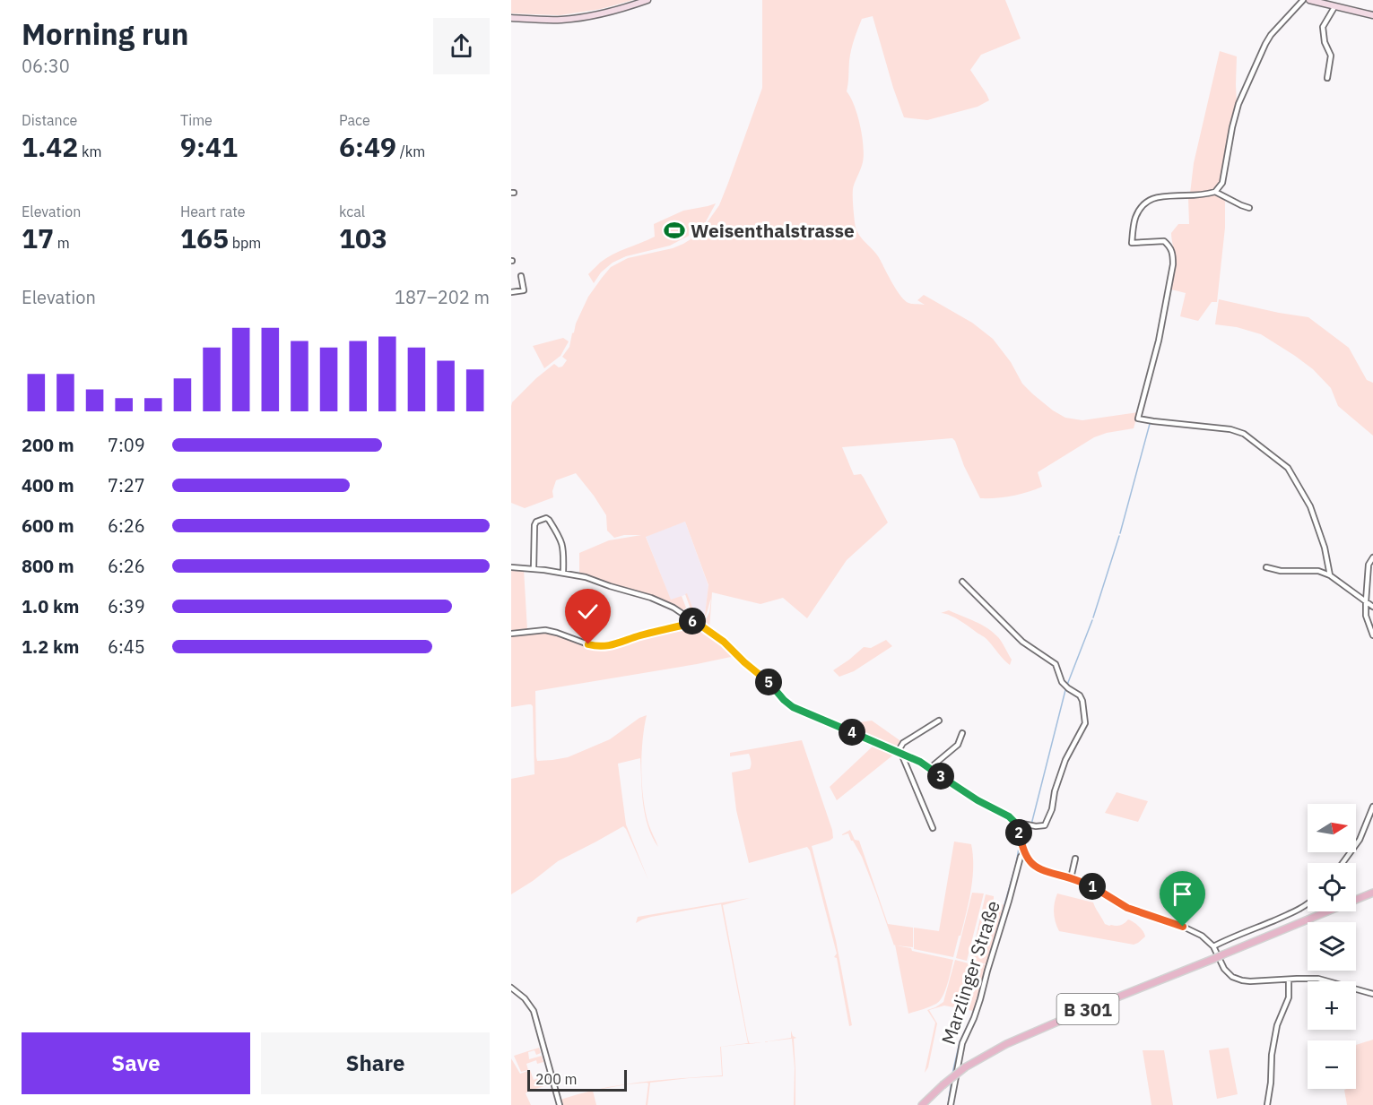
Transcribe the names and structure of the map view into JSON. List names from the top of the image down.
{
  "streets": {
    "main road": ["B 301"],
    "street": ["Marzlinger Straße"]
  },
  "places": {
    "sports": ["Weisenthalstrasse"]
  },
  "scale_bar": "200 m",
  "north": "right",
  "page": {
    "heading": ["Morning run", "06:30"],
    "stats": [
      ["Distance", "1.42 km"],
      ["Time", "9:41"],
      ["Pace", "6:49 /km"],
      ["Elevation", "17 m"],
      ["Heart rate", "165 bpm"],
      ["kcal", "103"]
    ],
    "chart": ["Elevation", "187–202 m"],
    "list": [
      {
        "name": "200 m",
        "note": "7:09"
      },
      {
        "name": "400 m",
        "note": "7:27"
      },
      {
        "name": "600 m",
        "note": "6:26"
      },
      {
        "name": "800 m",
        "note": "6:26"
      },
      {
        "name": "1.0 km",
        "note": "6:39"
      },
      {
        "name": "1.2 km",
        "note": "6:45"
      }
    ],
    "pins": [
      "6",
      "5",
      "4",
      "3",
      "2",
      "1"
    ],
    "map_buttons": ["+", "−"],
    "buttons": ["Save", "Share"],
    "scale": "200 m"
  }
}
